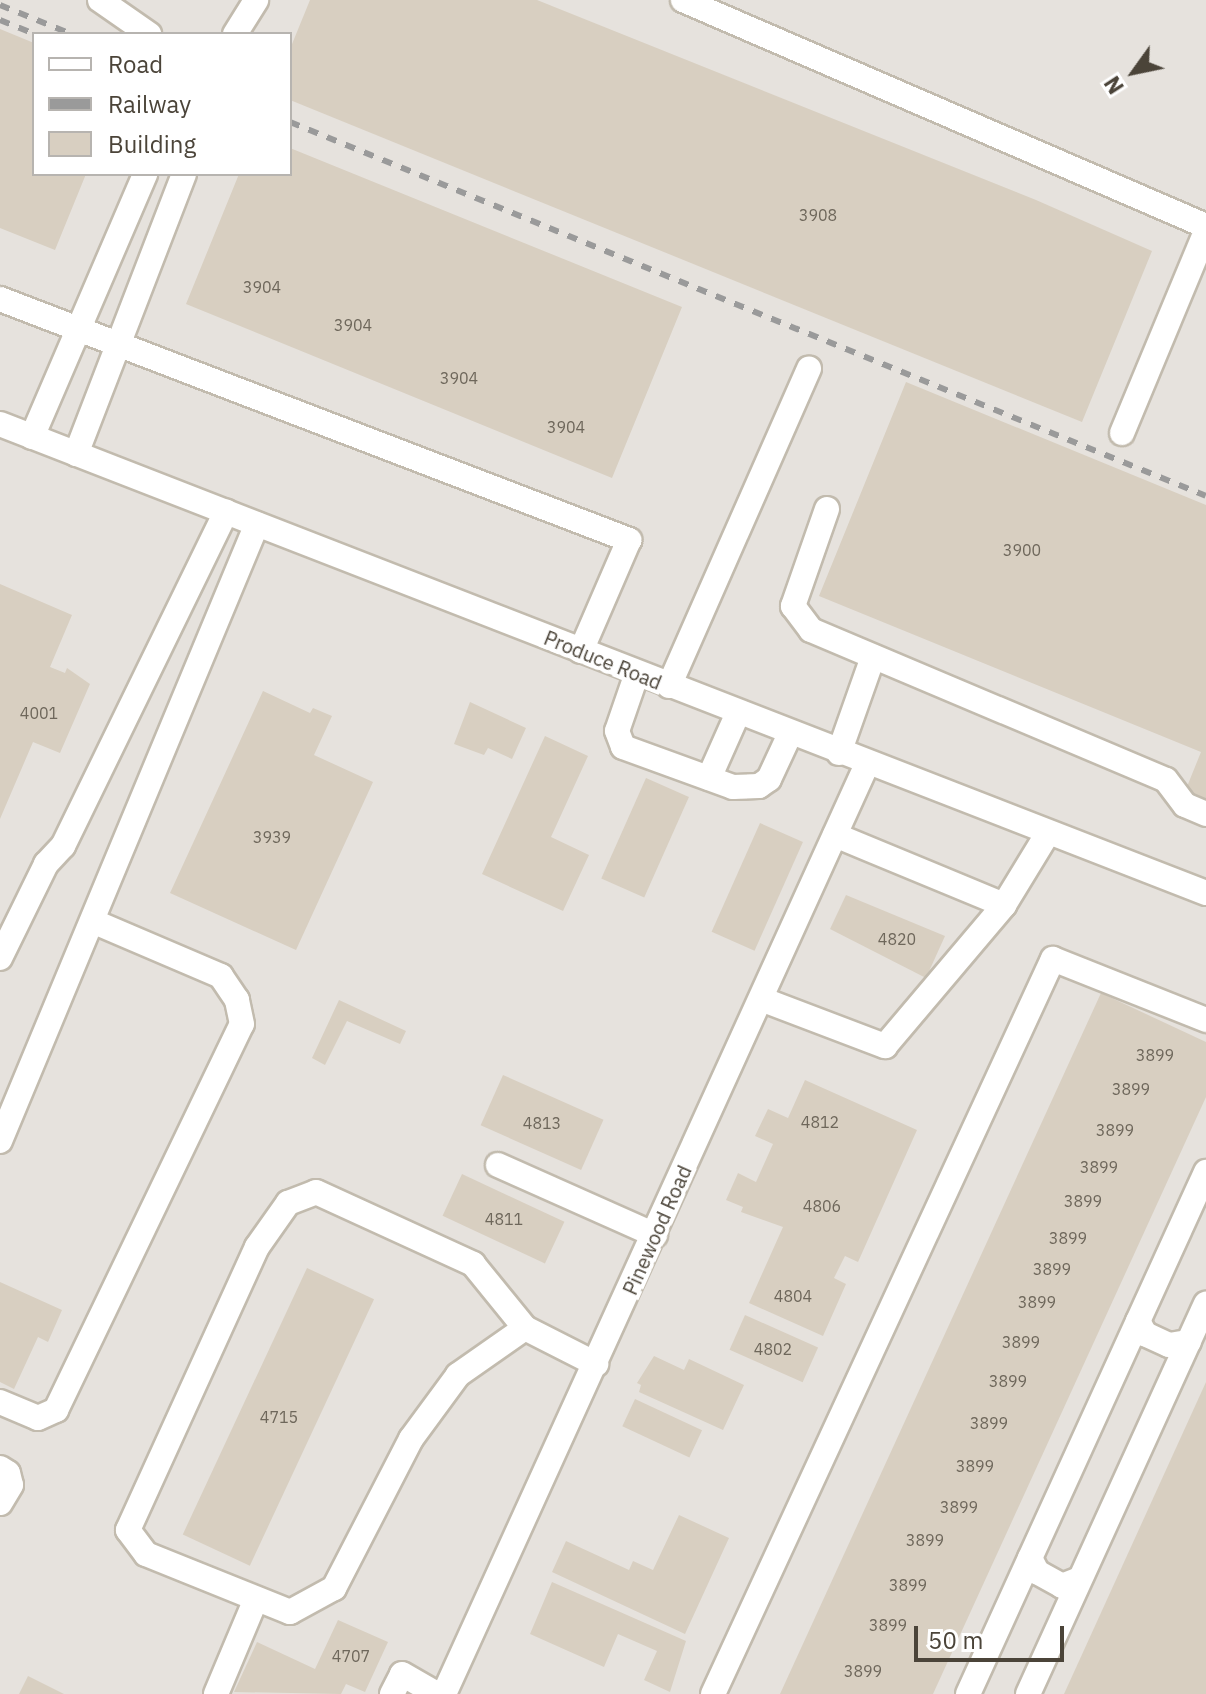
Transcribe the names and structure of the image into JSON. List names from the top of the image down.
{
  "streets": {
    "street": ["Produce Road", "Pinewood Road"]
  },
  "crossings": [
    ["Produce Road", "Pinewood Road"]
  ],
  "house_numbers": [
    "3908",
    "3904",
    "3904",
    "3904",
    "3904",
    "3900",
    "4001",
    "3939",
    "4820",
    "3899",
    "3899",
    "4812",
    "4813",
    "3899",
    "3899",
    "3899",
    "4806",
    "4811",
    "3899",
    "3899",
    "4804",
    "3899",
    "3899",
    "4802",
    "3899",
    "4715",
    "3899",
    "3899",
    "3899",
    "3899",
    "3899",
    "3899",
    "4707",
    "3899"
  ],
  "legend": ["Road", "Railway", "Building"],
  "scale_bar": "50 m",
  "north": "bottom left"
}
